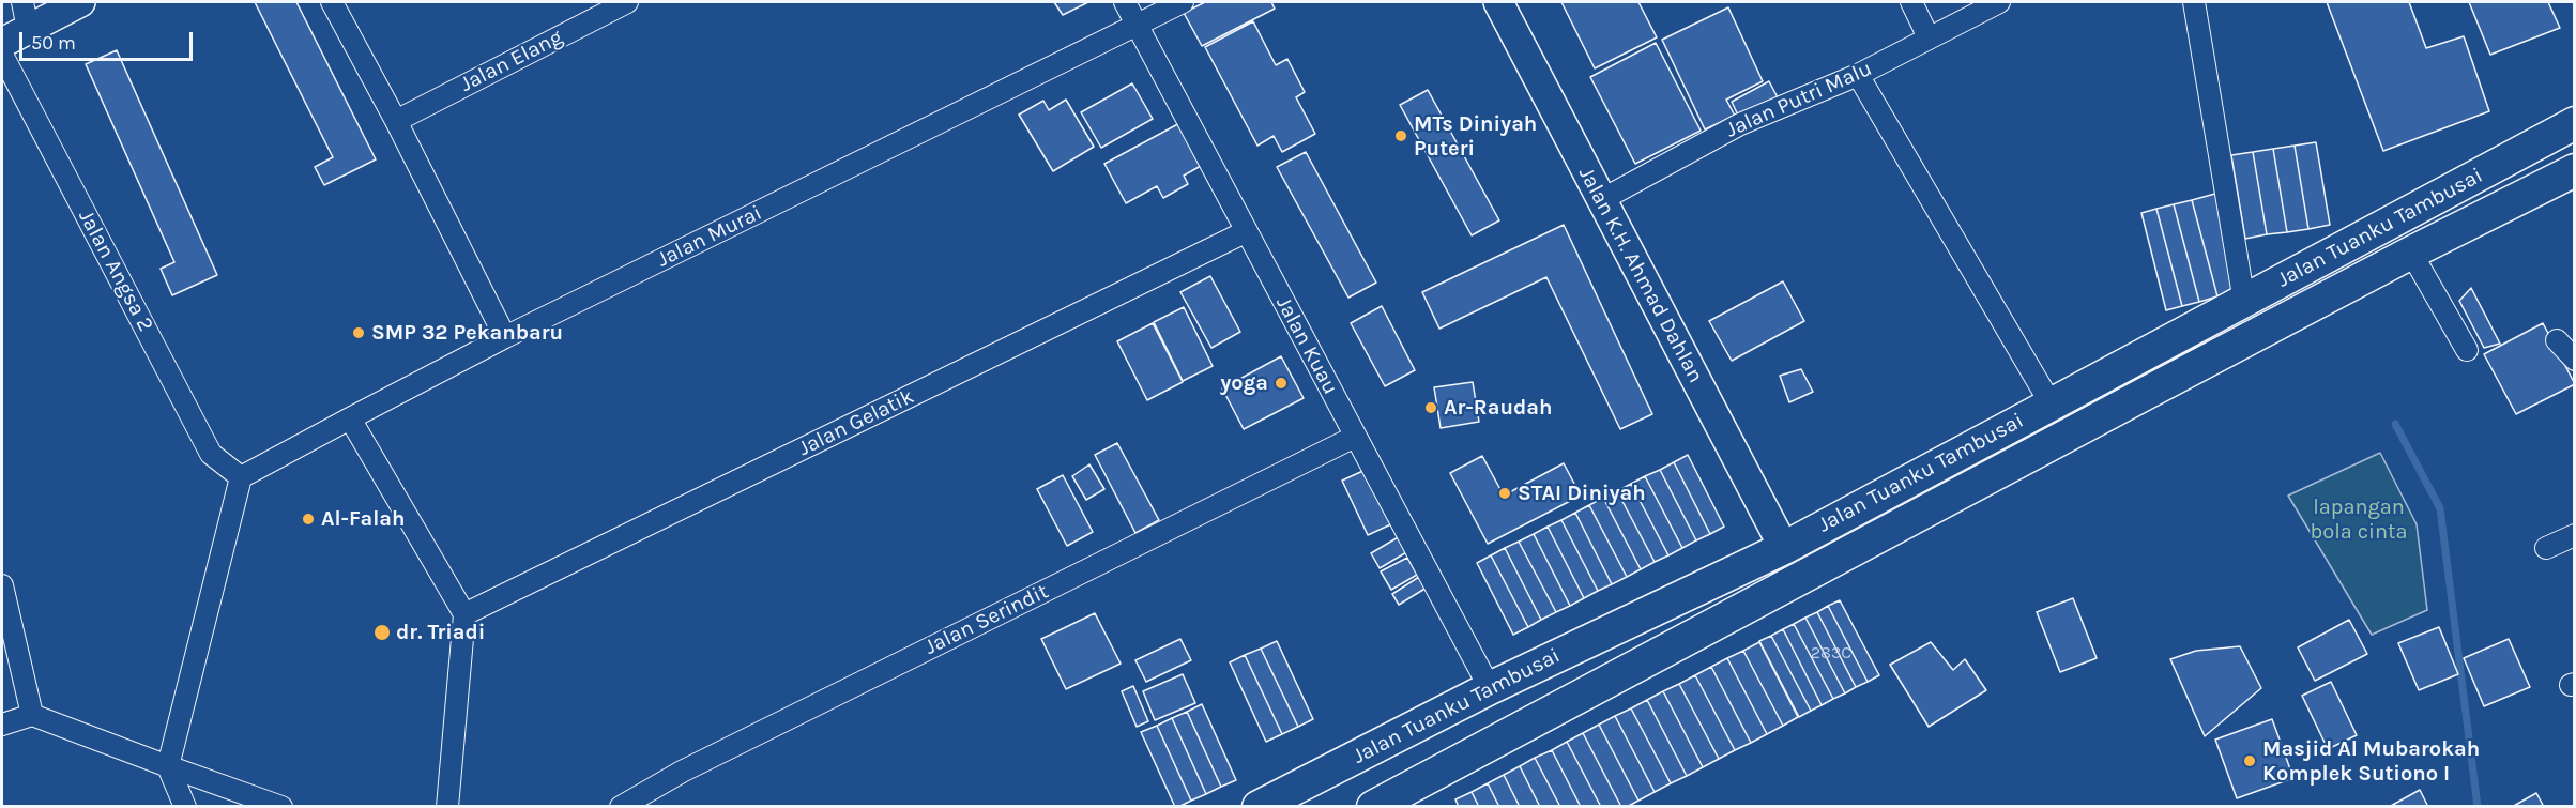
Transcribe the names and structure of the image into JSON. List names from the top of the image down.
{
  "streets": {
    "main road": ["Jalan Tuanku Tambusai", "Jalan K.H. Ahmad Dahlan"],
    "street": [
      "Jalan Elang",
      "Jalan Putri Malu",
      "Jalan Murai",
      "Jalan Angsa 2",
      "Jalan Kuau",
      "Jalan Gelatik",
      "Jalan Serindit"
    ]
  },
  "crossings": [
    ["Jalan Putri Malu", "Jalan K.H. Ahmad Dahlan"],
    ["Jalan Tuanku Tambusai", "Jalan K.H. Ahmad Dahlan"],
    ["Jalan Tuanku Tambusai", "Jalan Kuau"],
    ["Jalan Murai", "Jalan Angsa 2"],
    ["Jalan Murai", "Jalan Kuau"],
    ["Jalan Kuau", "Jalan Gelatik"],
    ["Jalan Kuau", "Jalan Serindit"]
  ],
  "parks": ["lapangan bola cinta"],
  "places": [
    "MTs Diniyah Puteri",
    "SMP 32 Pekanbaru",
    "yoga",
    "Ar-Raudah",
    "STAI Diniyah",
    "Al-Falah",
    "dr. Triadi",
    "Masjid Al Mubarokah Komplek Sutiono I"
  ],
  "house_numbers": ["283C"],
  "scale_bar": "50 m"
}
